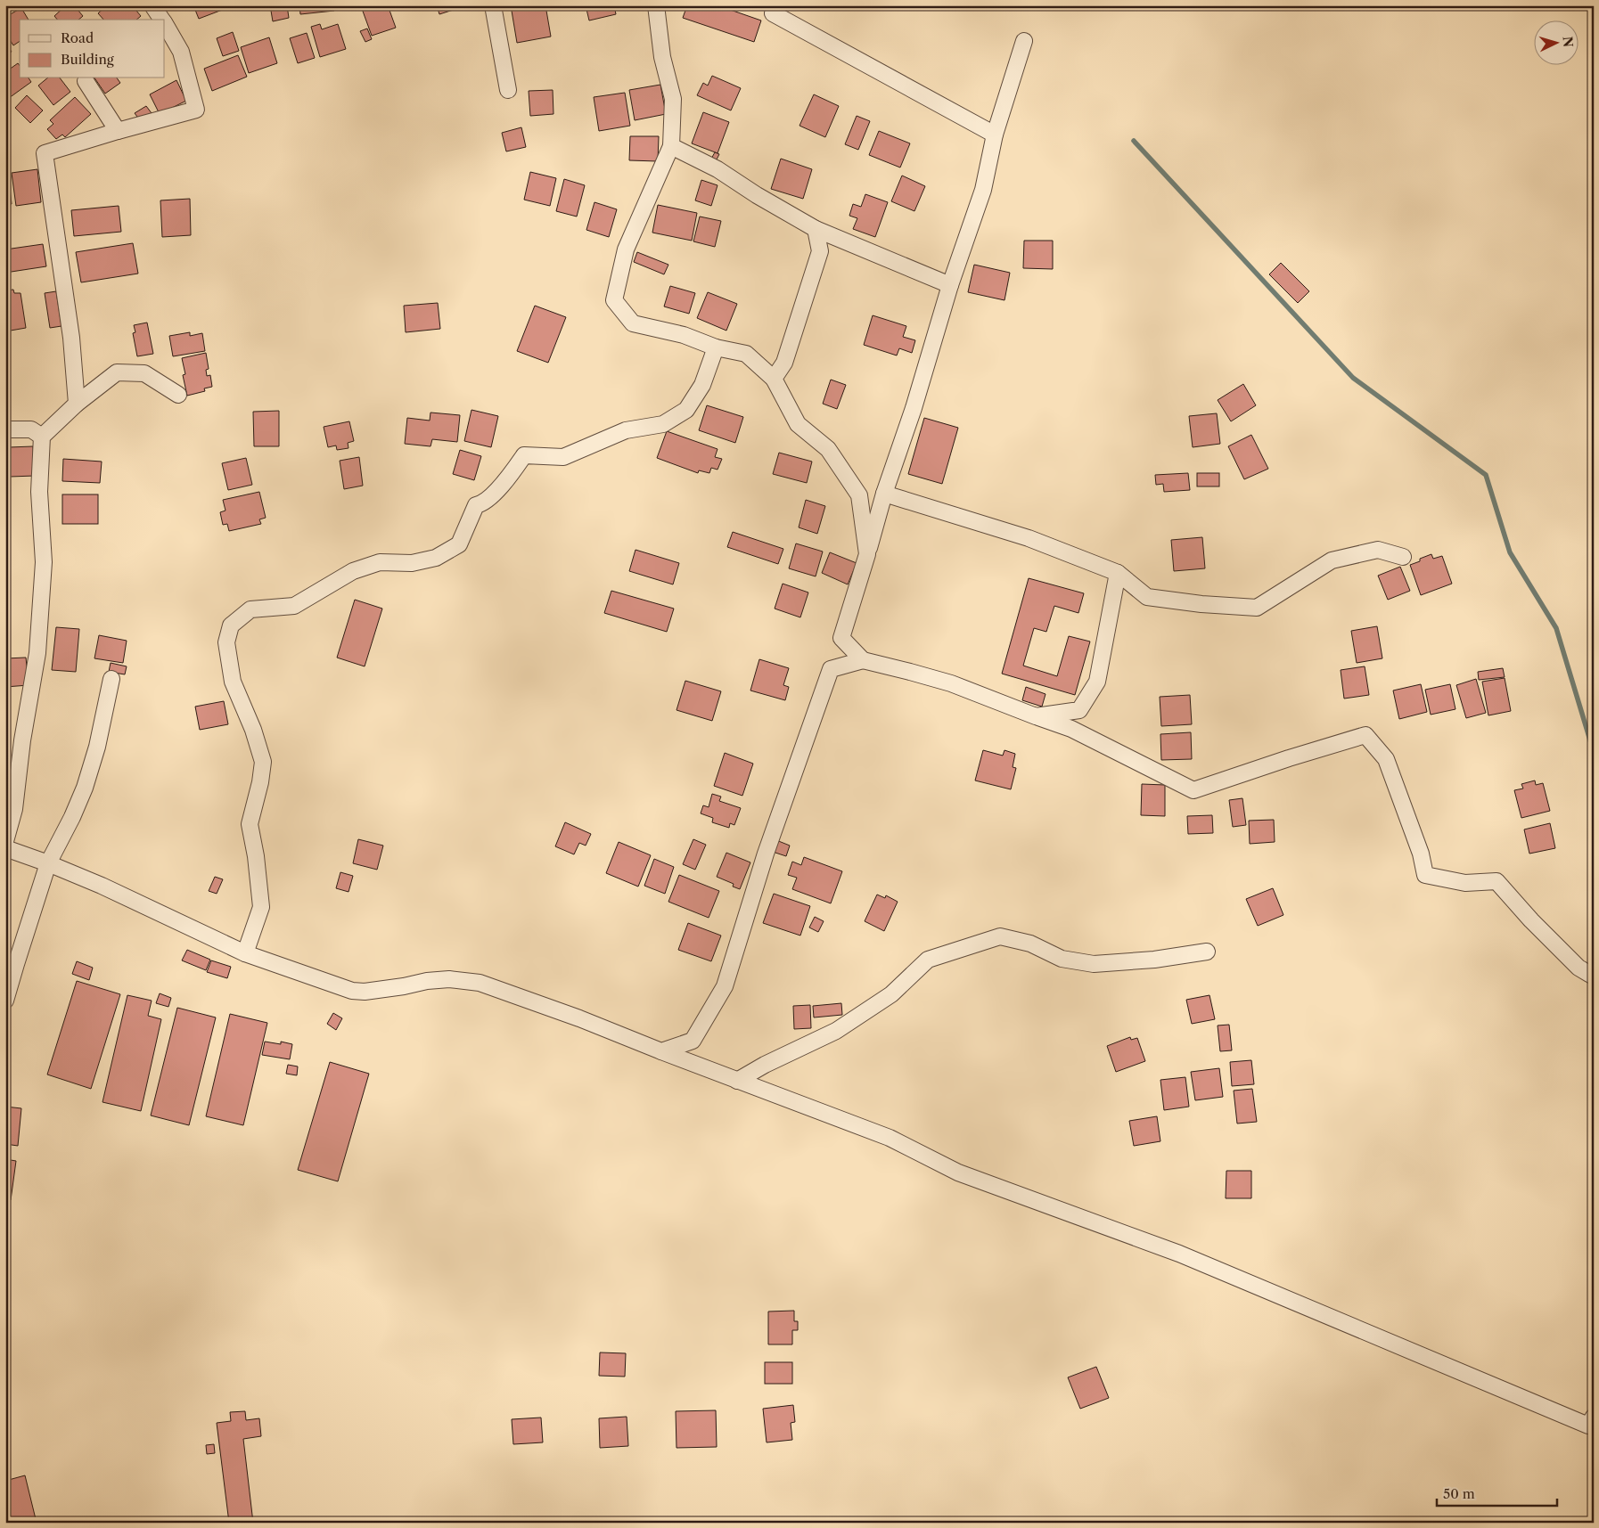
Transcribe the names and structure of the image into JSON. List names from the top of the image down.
{
  "legend": ["Road", "Building"],
  "scale_bar": "50 m",
  "north": "right"
}
